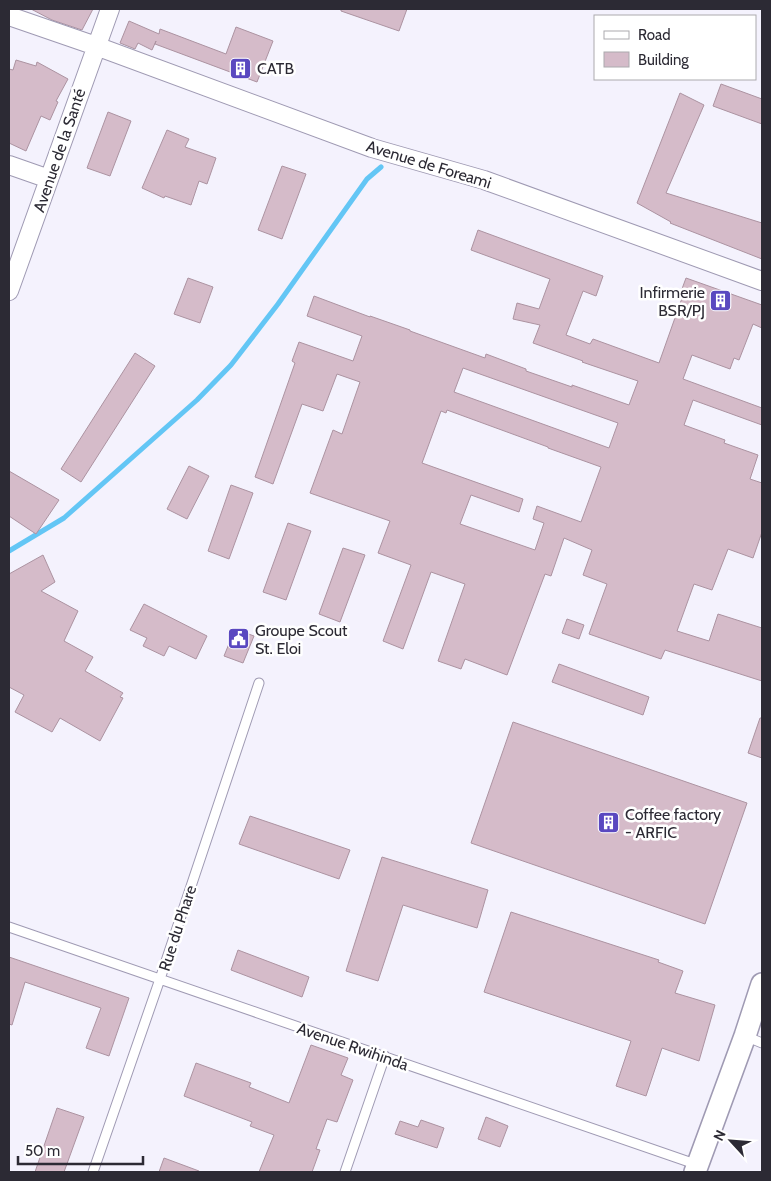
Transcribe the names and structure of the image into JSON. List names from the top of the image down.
{
  "streets": {
    "street": ["Avenue de la Santé", "Avenue de Foreami"],
    "lane": ["Rue du Phare", "Avenue Rwihinda"]
  },
  "crossings": [
    ["Avenue de la Santé", "Avenue de Foreami"],
    ["Rue du Phare", "Avenue Rwihinda"]
  ],
  "places": {
    "building": ["CATB", "Infirmerie BSR/PJ", "Coffee factory - ARFIC"],
    "public building": ["Groupe Scout St. Eloi"]
  },
  "legend": ["Road", "Building"],
  "scale_bar": "50 m",
  "north": "top left"
}
